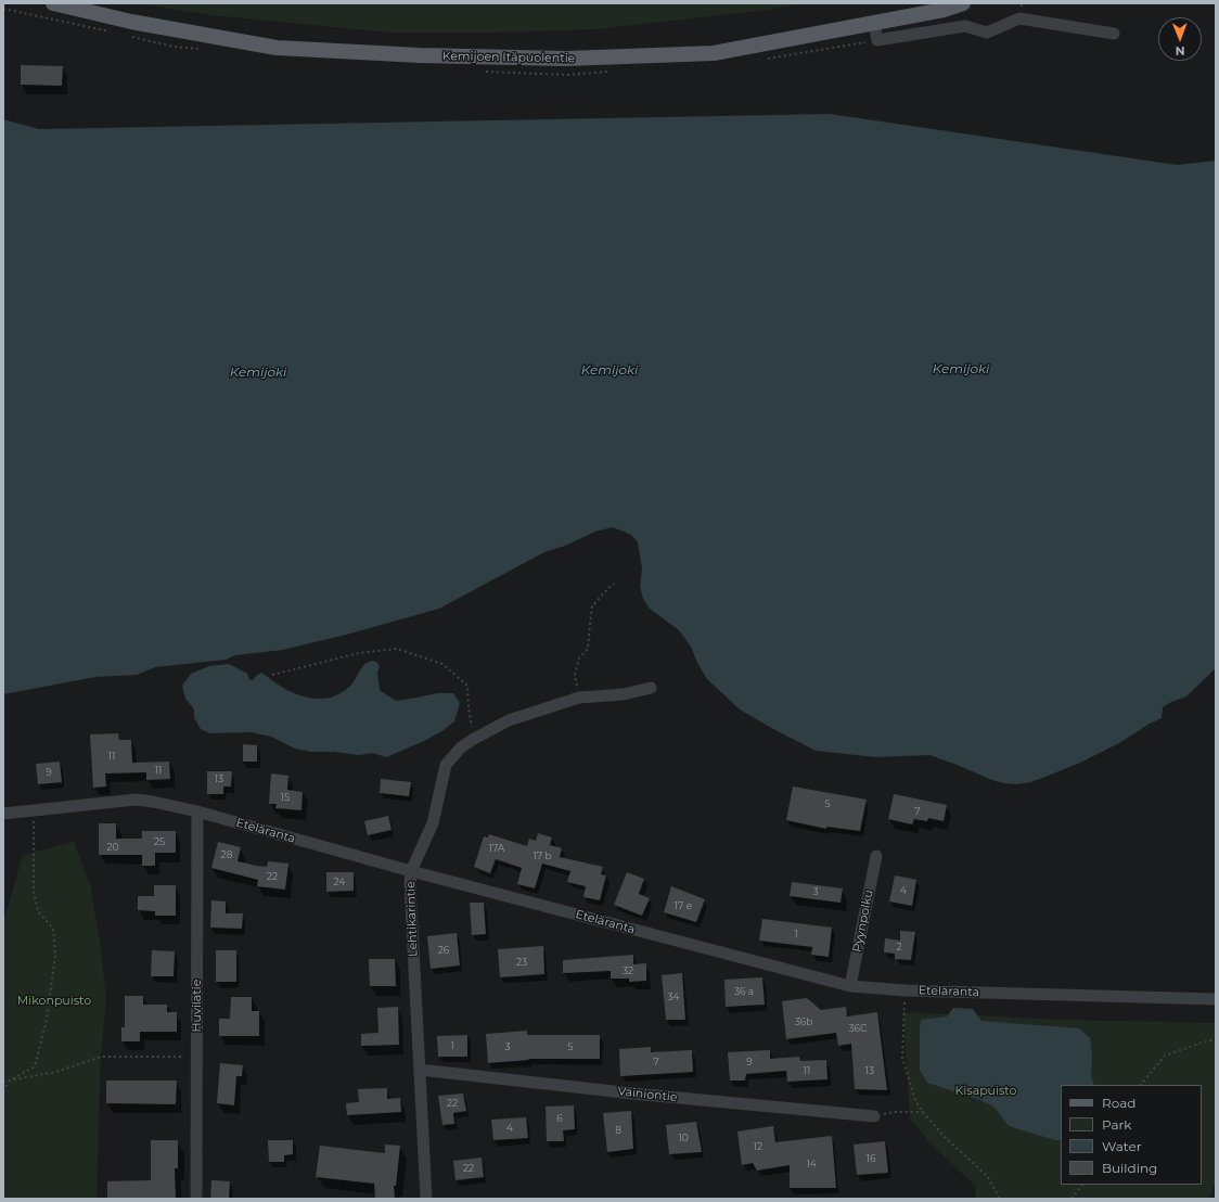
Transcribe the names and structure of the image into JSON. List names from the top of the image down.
{
  "streets": {
    "main road": ["Kemijoen Itäpuolentie"],
    "street": [
      "Eteläranta",
      "Lehtikarintie",
      "Pyynpolku",
      "Huvilatie",
      "Vainiontie"
    ]
  },
  "crossings": [
    ["Eteläranta", "Lehtikarintie"],
    ["Eteläranta", "Pyynpolku"],
    ["Eteläranta", "Huvilatie"],
    ["Lehtikarintie", "Vainiontie"]
  ],
  "water": ["Kemijoki"],
  "parks": ["Mikonpuisto", "Kisapuisto"],
  "house_numbers": [
    "11",
    "11",
    "9",
    "13",
    "15",
    "5",
    "7",
    "25",
    "20",
    "17A",
    "28",
    "17 b",
    "22",
    "24",
    "4",
    "3",
    "17 e",
    "1",
    "2",
    "26",
    "23",
    "32",
    "36 a",
    "34",
    "36b",
    "36C",
    "1",
    "3",
    "5",
    "7",
    "9",
    "11",
    "13",
    "22",
    "6",
    "4",
    "8",
    "10",
    "12",
    "16",
    "14",
    "22"
  ],
  "legend": [
    "Road",
    "Park",
    "Water",
    "Building"
  ],
  "north": "bottom"
}
